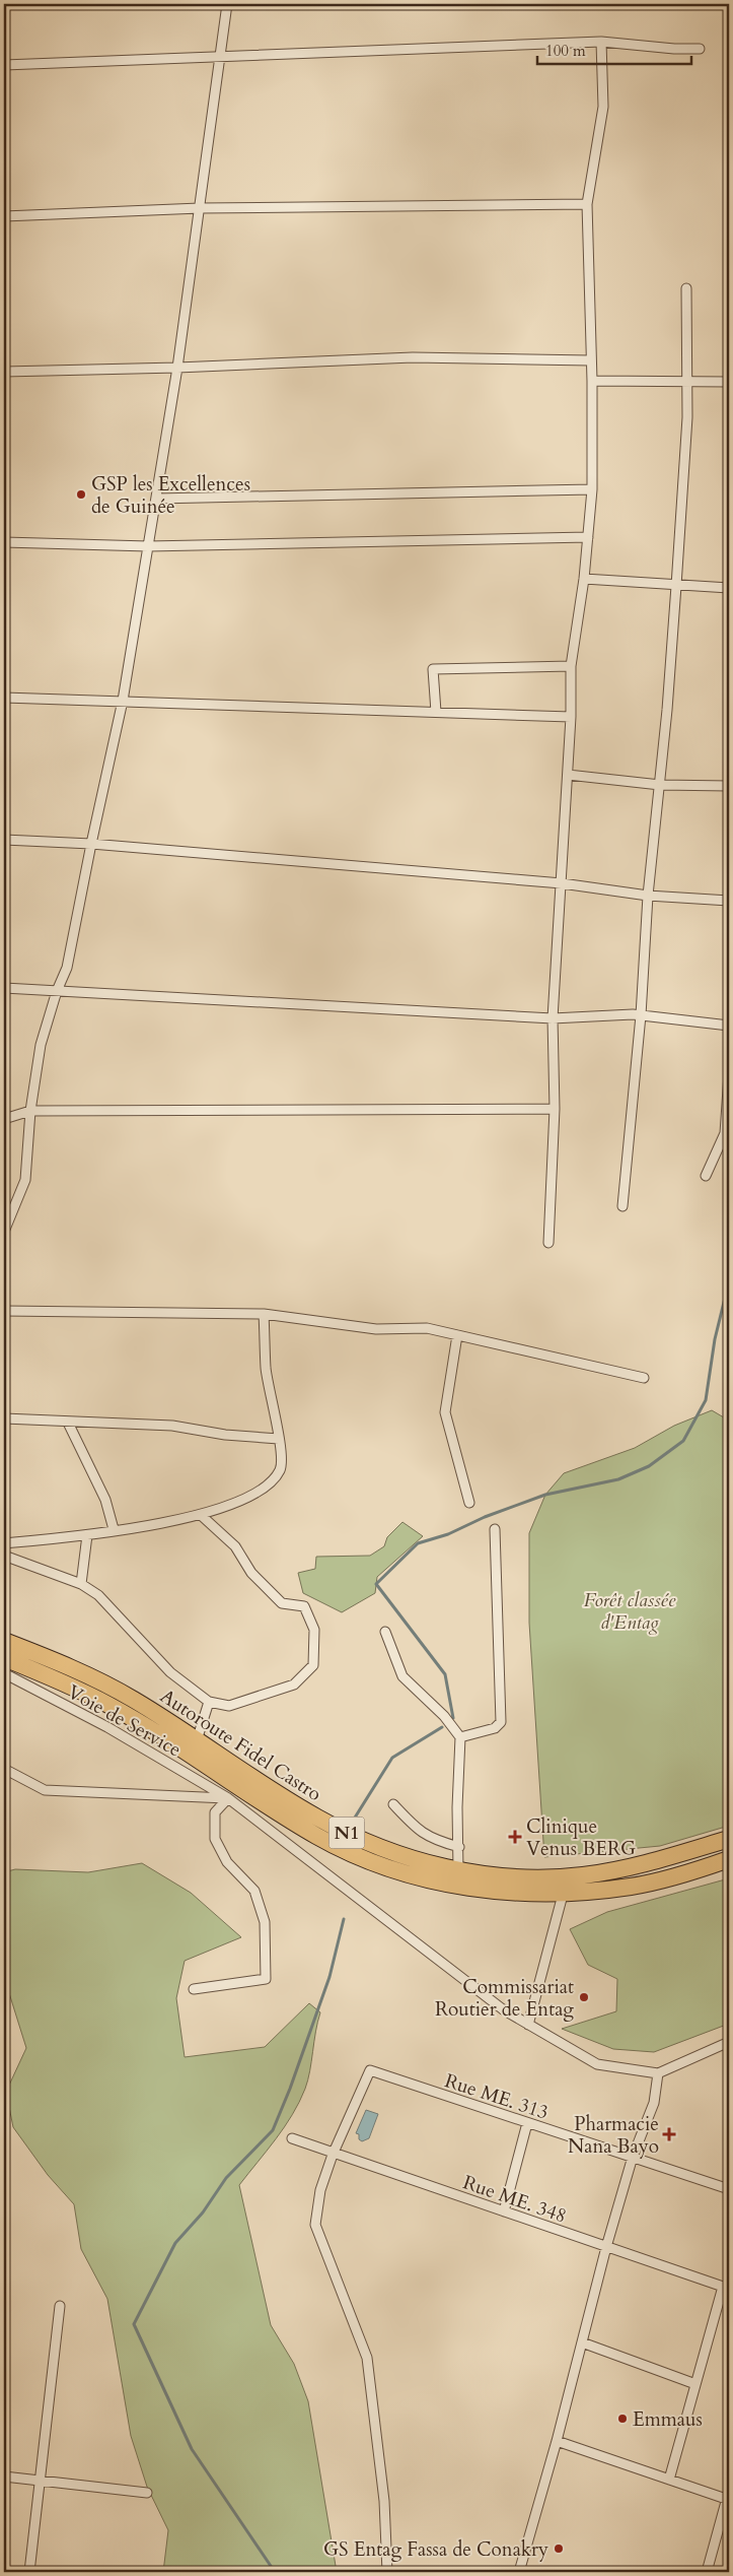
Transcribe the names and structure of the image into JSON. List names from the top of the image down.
{
  "streets": {
    "highway": ["Autoroute Fidel Castro", "N1"],
    "street": ["Voie de Service", "Rue ME. 313", "Rue ME. 348"]
  },
  "crossings": [
    ["Voie de Service", "Autoroute Fidel Castro"],
    ["Rue ME. 313", "Rue ME. 348"]
  ],
  "parks": ["Forêt classée d'Entag"],
  "places": {
    "other": [
      "GSP les Excellences de Guinée",
      "Commissariat Routier de Entag",
      "Emmaus",
      "GS Entag Fassa de Conakry"
    ],
    "health": ["Clinique Venus BERG", "Pharmacie Nana Bayo"]
  },
  "scale_bar": "100 m"
}
